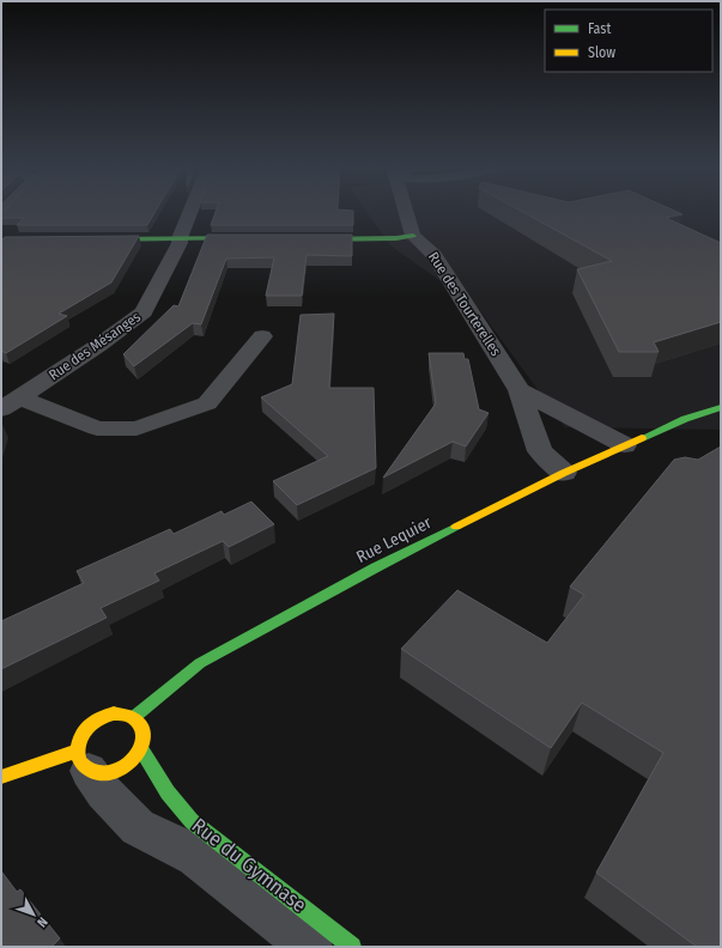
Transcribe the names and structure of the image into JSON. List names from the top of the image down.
{
  "streets": {
    "street": [
      "Rue des Tourterelles",
      "Rue des Mésanges",
      "Rue Lequier",
      "Rue du Gymnase"
    ]
  },
  "crossings": [
    ["Rue des Tourterelles", "Rue Lequier"],
    ["Rue Lequier", "Rue du Gymnase"]
  ],
  "legend": ["Fast", "Slow"],
  "north": "bottom right"
}
